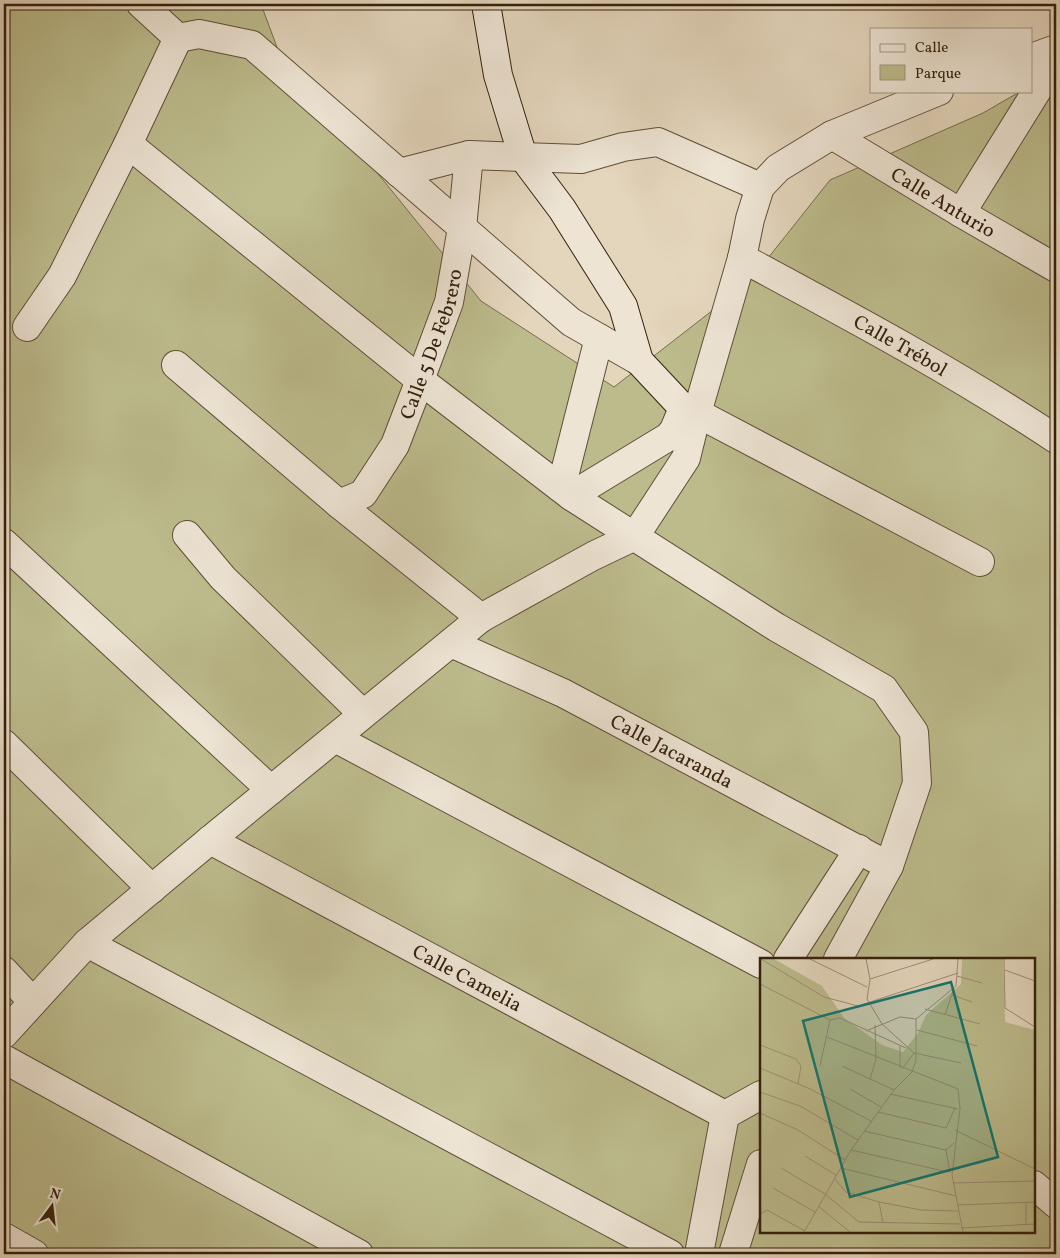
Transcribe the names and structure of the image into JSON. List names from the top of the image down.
{
  "streets": {
    "street": [
      "Calle Anturio",
      "Calle 5 De Febrero",
      "Calle Trébol",
      "Calle Jacaranda",
      "Calle Camelia"
    ]
  },
  "legend": ["Calle", "Parque"],
  "north": "top"
}
